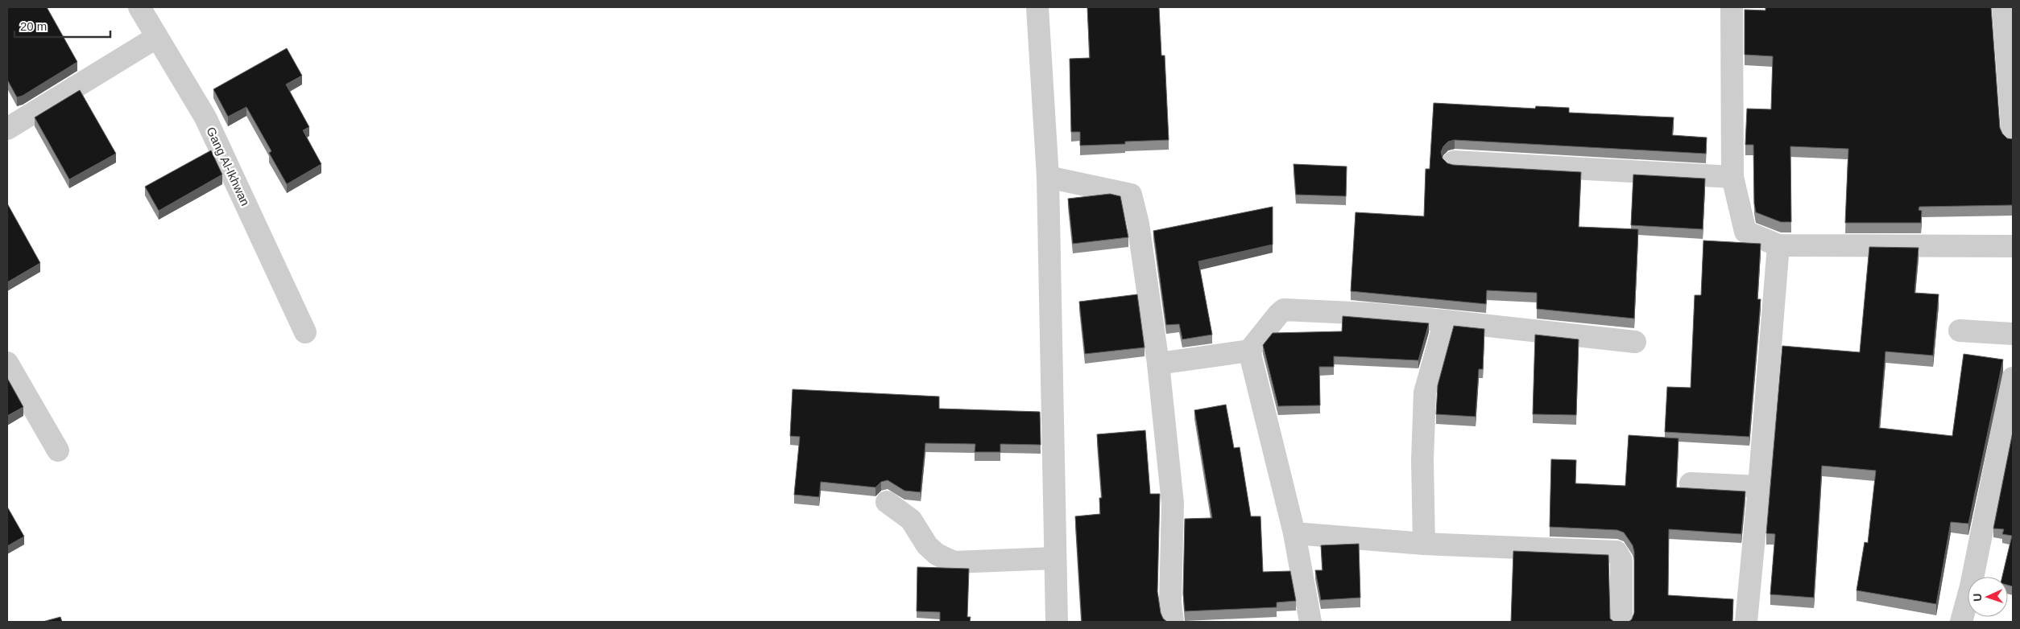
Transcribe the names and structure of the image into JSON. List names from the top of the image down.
{
  "streets": {
    "street": ["Gang Al-Ikhwan"]
  },
  "scale_bar": "20 m",
  "north": "left"
}
